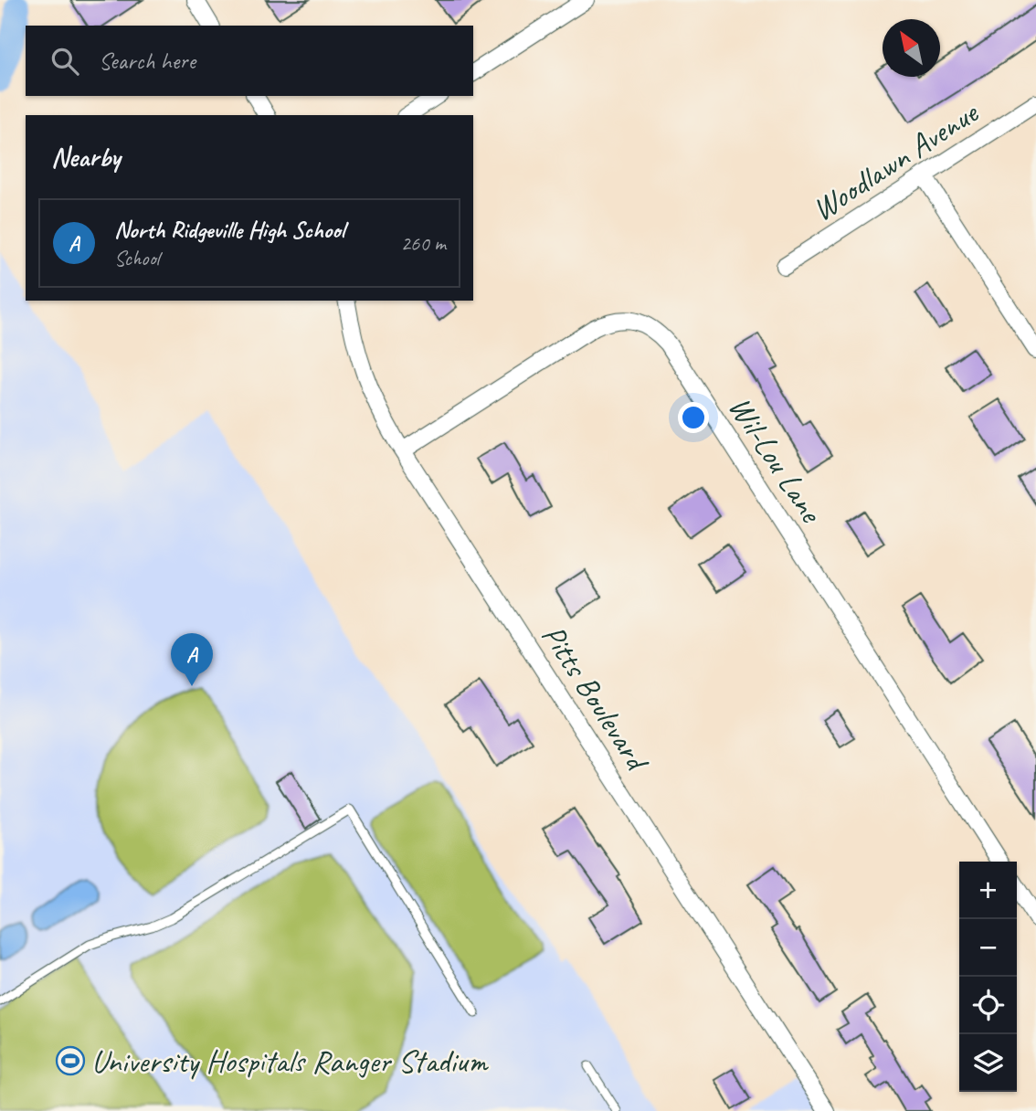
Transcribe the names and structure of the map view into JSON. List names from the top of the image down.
{
  "streets": {
    "street": ["Woodlawn Avenue", "Wil-Lou Lane", "Pitts Boulevard"]
  },
  "crossings": [
    ["Wil-Lou Lane", "Pitts Boulevard"]
  ],
  "places": {
    "sports": ["University Hospitals Ranger Stadium"]
  },
  "north": "top left",
  "page": {
    "search": "Search here",
    "heading": "Nearby",
    "list": [
      {
        "mark": "A",
        "name": "North Ridgeville High School",
        "note": "School",
        "value": "260 m"
      }
    ],
    "pins": "A",
    "map_buttons": ["+", "−"]
  }
}
